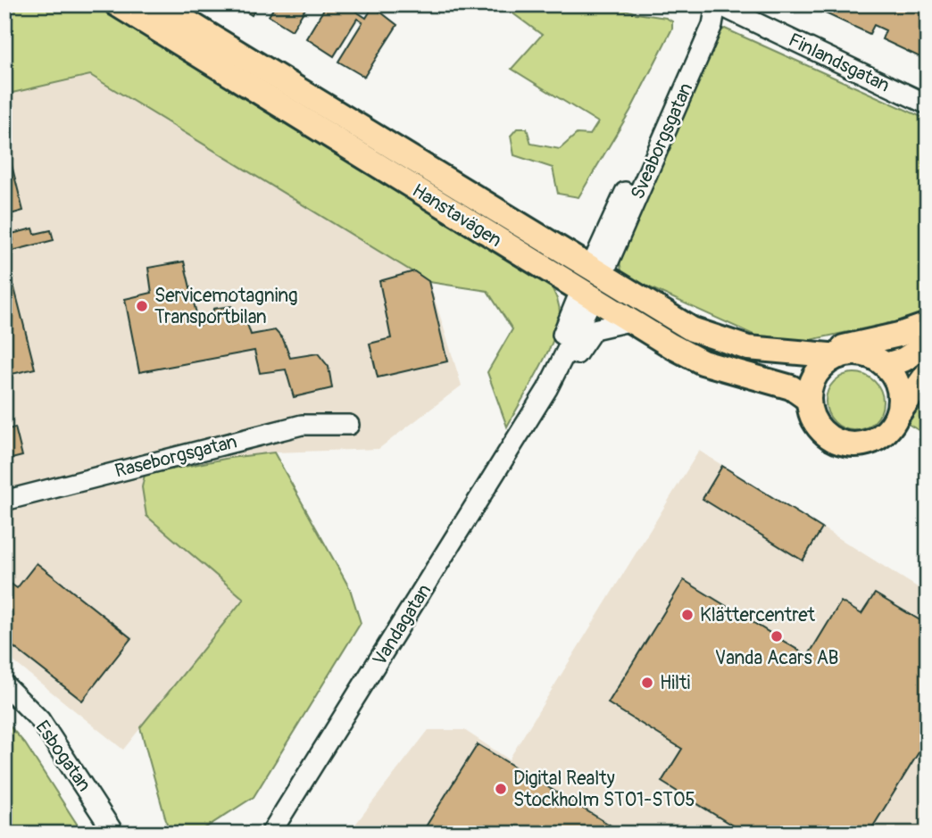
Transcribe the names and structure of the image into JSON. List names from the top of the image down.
{
  "streets": {
    "main road": ["Hanstavägen"],
    "street": [
      "Finlandsgatan",
      "Sveaborgsgatan",
      "Raseborgsgatan",
      "Vandagatan",
      "Esbogatan"
    ]
  },
  "crossings": [
    ["Finlandsgatan", "Sveaborgsgatan"],
    ["Sveaborgsgatan", "Hanstavägen"],
    ["Hanstavägen", "Vandagatan"]
  ],
  "places": [
    "Servicemotagning Transportbilan",
    "Klättercentret",
    "Vanda Acars AB",
    "Hilti",
    "Digital Realty Stockholm STO1-STO5"
  ]
}
